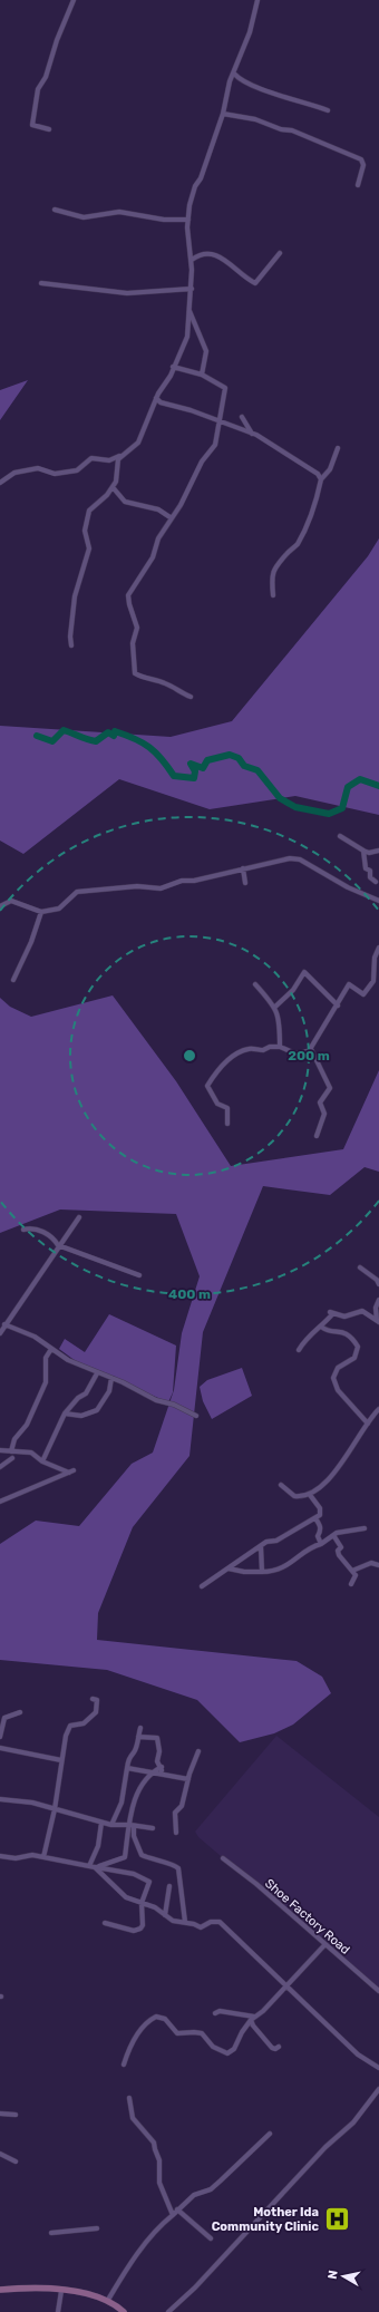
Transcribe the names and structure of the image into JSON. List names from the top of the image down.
{
  "streets": {
    "street": ["Shoe Factory Road"]
  },
  "places": {
    "hospital": ["Mother Ida Community Clinic"]
  },
  "north": "left",
  "rings": ["200 m", "400 m"]
}
